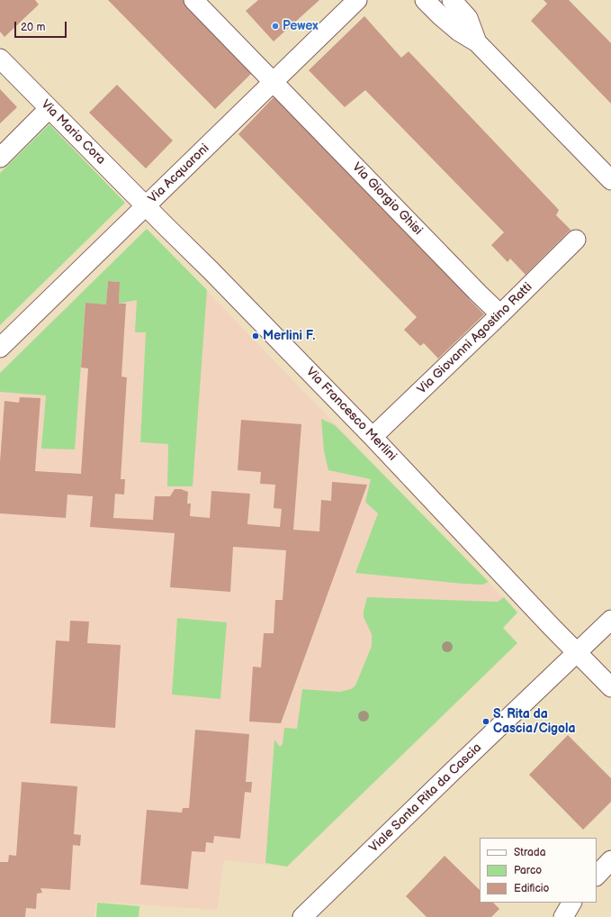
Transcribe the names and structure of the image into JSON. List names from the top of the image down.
{
  "streets": {
    "street": [
      "Via Mario Cora",
      "Via Acquaroni",
      "Via Giorgio Ghisi",
      "Via Giovanni Agostino Ratti",
      "Via Francesco Merlini",
      "Viale Santa Rita da Cascia"
    ]
  },
  "crossings": [
    ["Via Mario Cora", "Via Acquaroni"],
    ["Via Mario Cora", "Via Francesco Merlini"],
    ["Via Acquaroni", "Via Giorgio Ghisi"],
    ["Via Acquaroni", "Via Francesco Merlini"],
    ["Via Giorgio Ghisi", "Via Giovanni Agostino Ratti"],
    ["Via Giovanni Agostino Ratti", "Via Francesco Merlini"],
    ["Via Francesco Merlini", "Viale Santa Rita da Cascia"]
  ],
  "places": ["Pewex", "Merlini F.", "S. Rita da Cascia/Cigola"],
  "legend": ["Strada", "Parco", "Edificio"],
  "scale_bar": "20 m"
}
